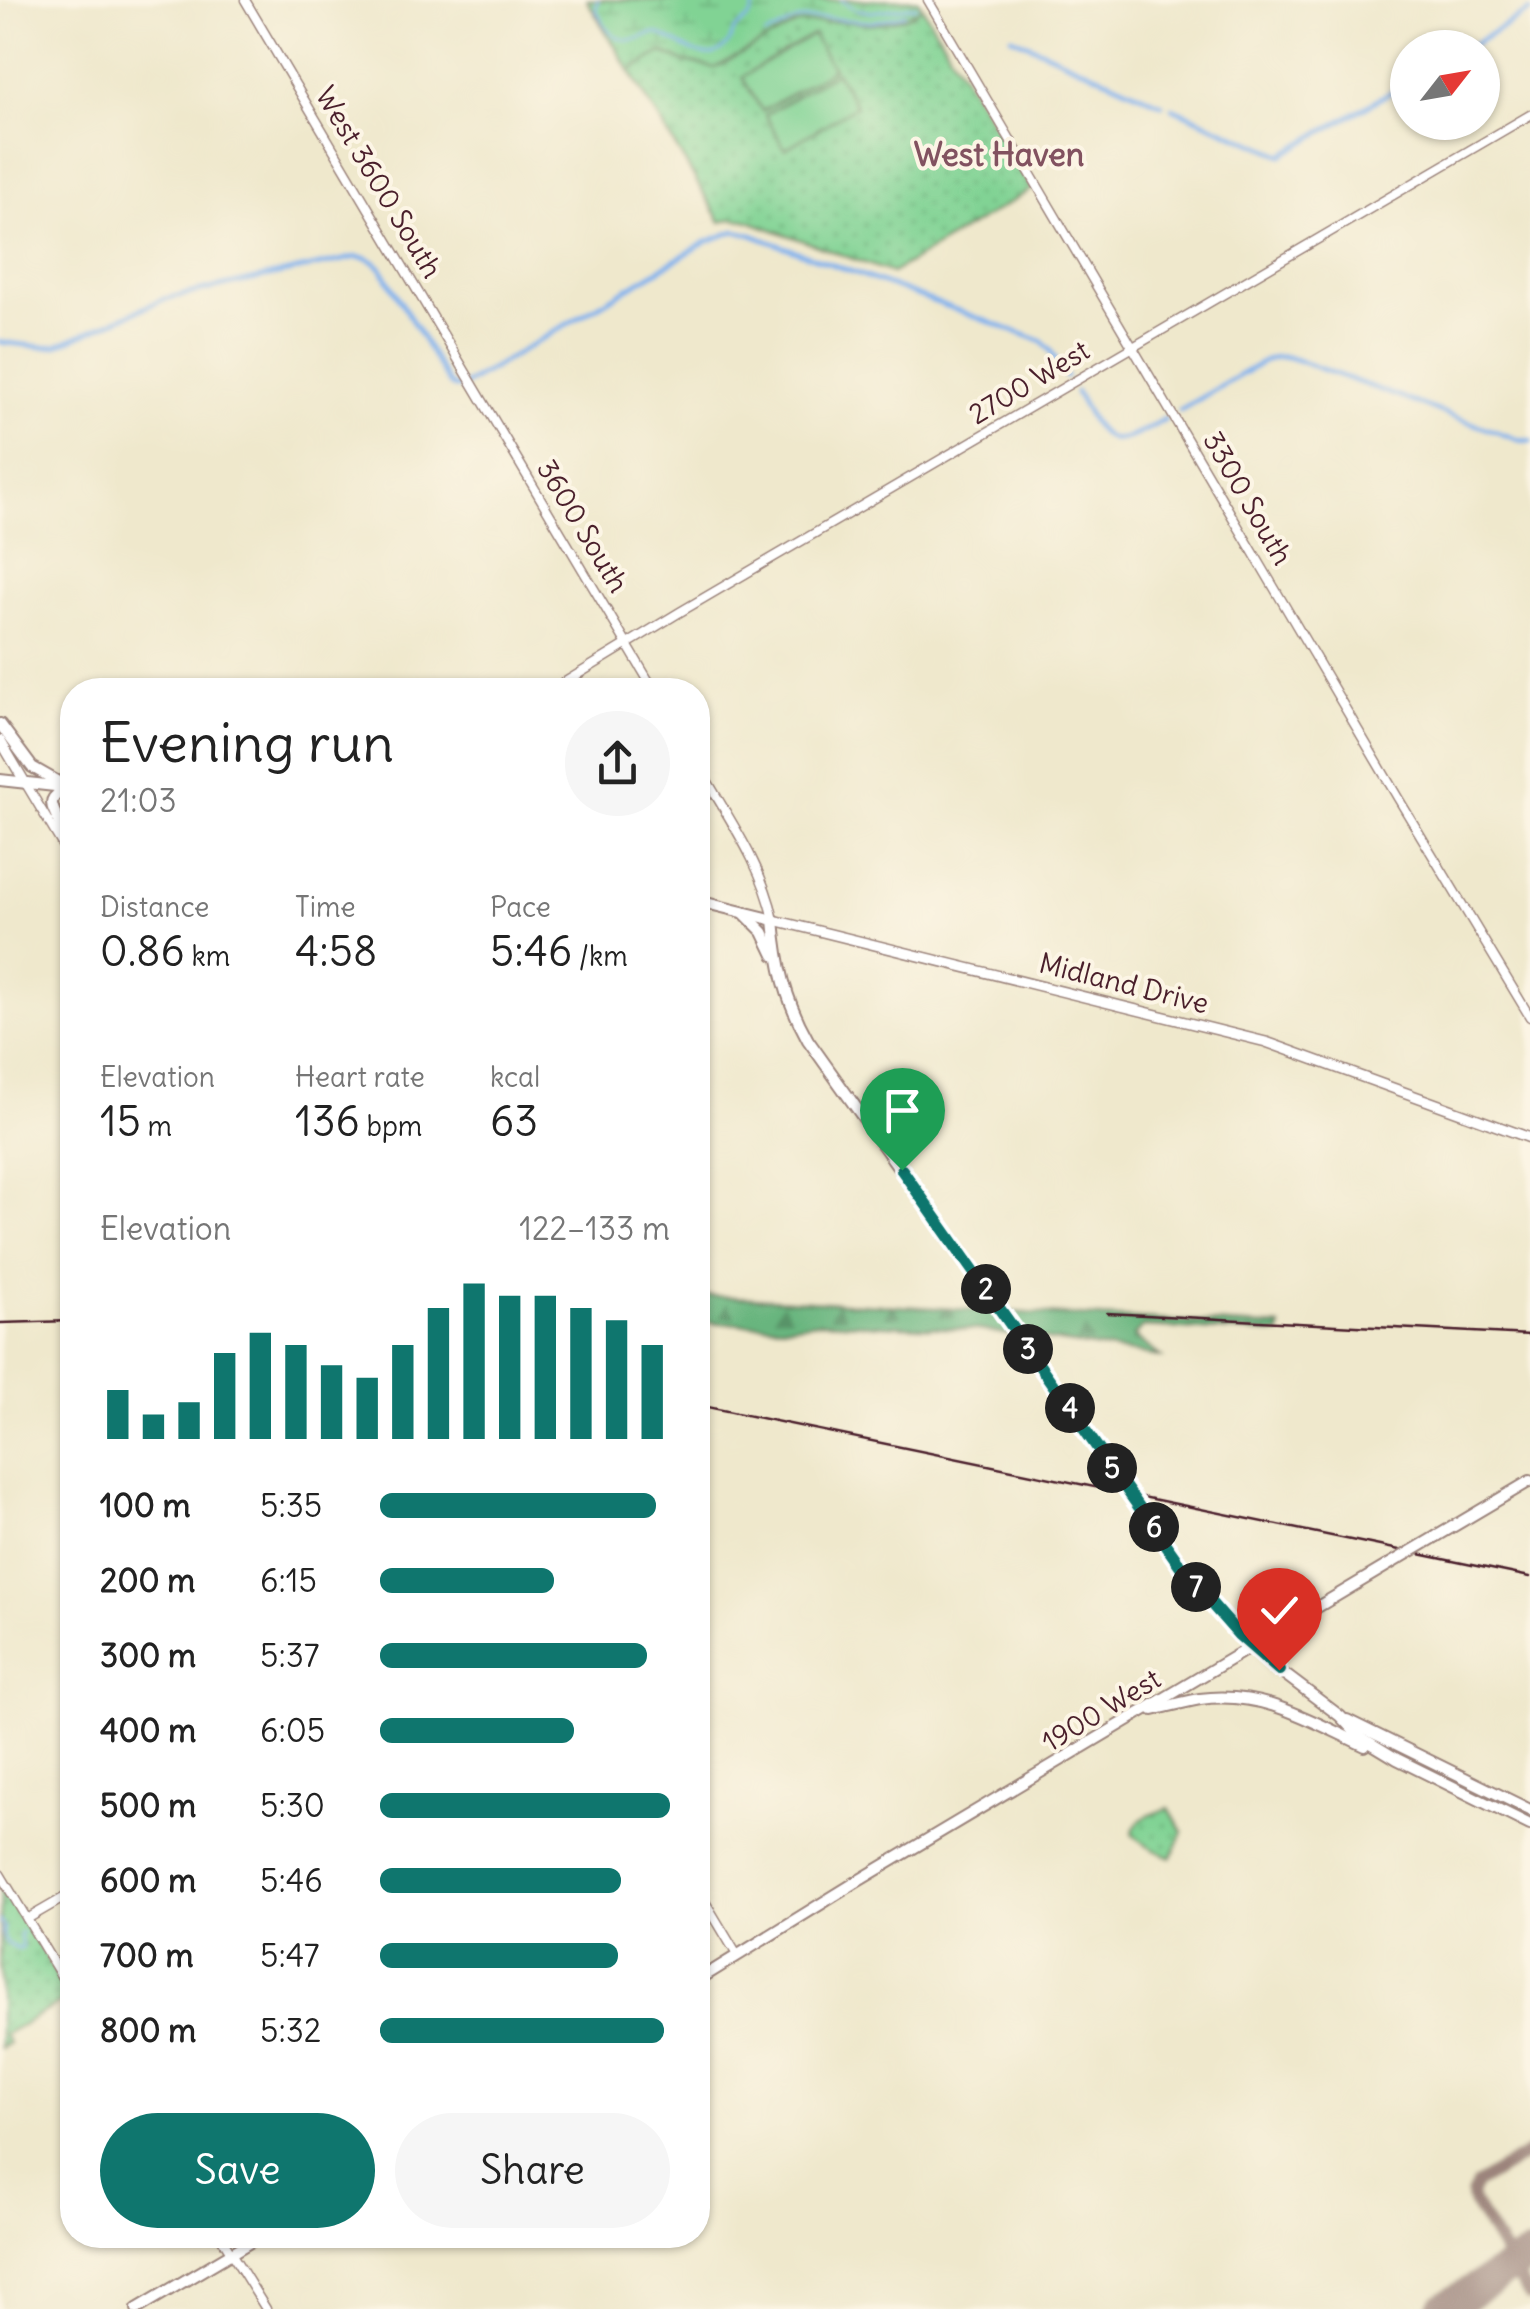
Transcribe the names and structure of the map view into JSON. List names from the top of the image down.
{
  "streets": {
    "main road": ["Midland Drive", "1900 West"],
    "street": [
      "West 3600 South",
      "2700 West",
      "3300 South",
      "3600 South"
    ]
  },
  "crossings": [
    ["West 3600 South", "3600 South"],
    ["2700 West", "3300 South"],
    ["2700 West", "3600 South"]
  ],
  "districts": ["West Haven"],
  "north": "top right",
  "page": {
    "heading": ["Evening run", "21:03"],
    "stats": [
      ["Distance", "0.86 km"],
      ["Time", "4:58"],
      ["Pace", "5:46 /km"],
      ["Elevation", "15 m"],
      ["Heart rate", "136 bpm"],
      ["kcal", "63"]
    ],
    "chart": ["Elevation", "122–133 m"],
    "pins": [
      "2",
      "3",
      "4",
      "5",
      "6",
      "7"
    ],
    "list": [
      {
        "name": "100 m",
        "note": "5:35"
      },
      {
        "name": "200 m",
        "note": "6:15"
      },
      {
        "name": "300 m",
        "note": "5:37"
      },
      {
        "name": "400 m",
        "note": "6:05"
      },
      {
        "name": "500 m",
        "note": "5:30"
      },
      {
        "name": "600 m",
        "note": "5:46"
      },
      {
        "name": "700 m",
        "note": "5:47"
      },
      {
        "name": "800 m",
        "note": "5:32"
      }
    ],
    "buttons": ["Save", "Share"]
  }
}
